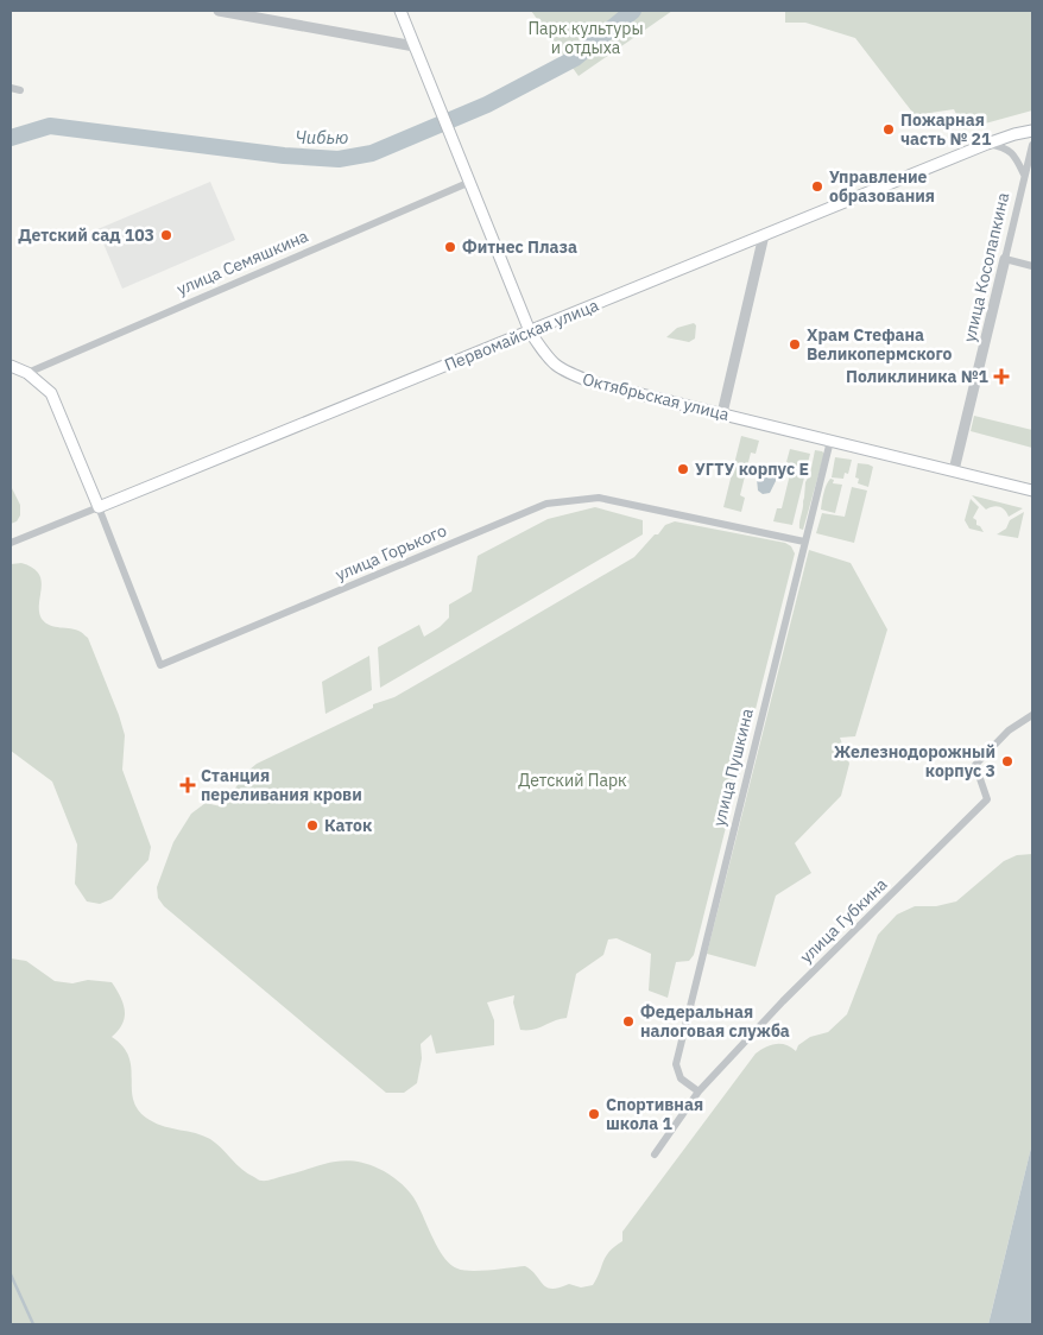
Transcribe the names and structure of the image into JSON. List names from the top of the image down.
{
  "streets": {
    "main road": ["Первомайская улица", "Октябрьская улица"],
    "street": [
      "улица Семяшкина",
      "улица Косолапкина",
      "улица Горького",
      "улица Пушкина",
      "улица Губкина"
    ]
  },
  "crossings": [
    ["улица Семяшкина", "Октябрьская улица"],
    ["улица Косолапкина", "Первомайская улица"],
    ["улица Косолапкина", "Октябрьская улица"],
    ["Первомайская улица", "Октябрьская улица"],
    ["Первомайская улица", "улица Горького"],
    ["Октябрьская улица", "улица Пушкина"],
    ["улица Горького", "улица Пушкина"],
    ["улица Пушкина", "улица Губкина"]
  ],
  "water": ["Чибью"],
  "parks": ["Парк культуры и отдыха", "Детский Парк"],
  "places": {
    "other": [
      "Пожарная часть № 21",
      "Управление образования",
      "Детский сад 103",
      "Фитнес Плаза",
      "Храм Стефана Великопермского",
      "УГТУ корпус Е",
      "Железнодорожный корпус 3",
      "Каток",
      "Федеральная налоговая служба",
      "Спортивная школа 1"
    ],
    "health": ["Поликлиника №1", "Станция переливания крови"]
  }
}
